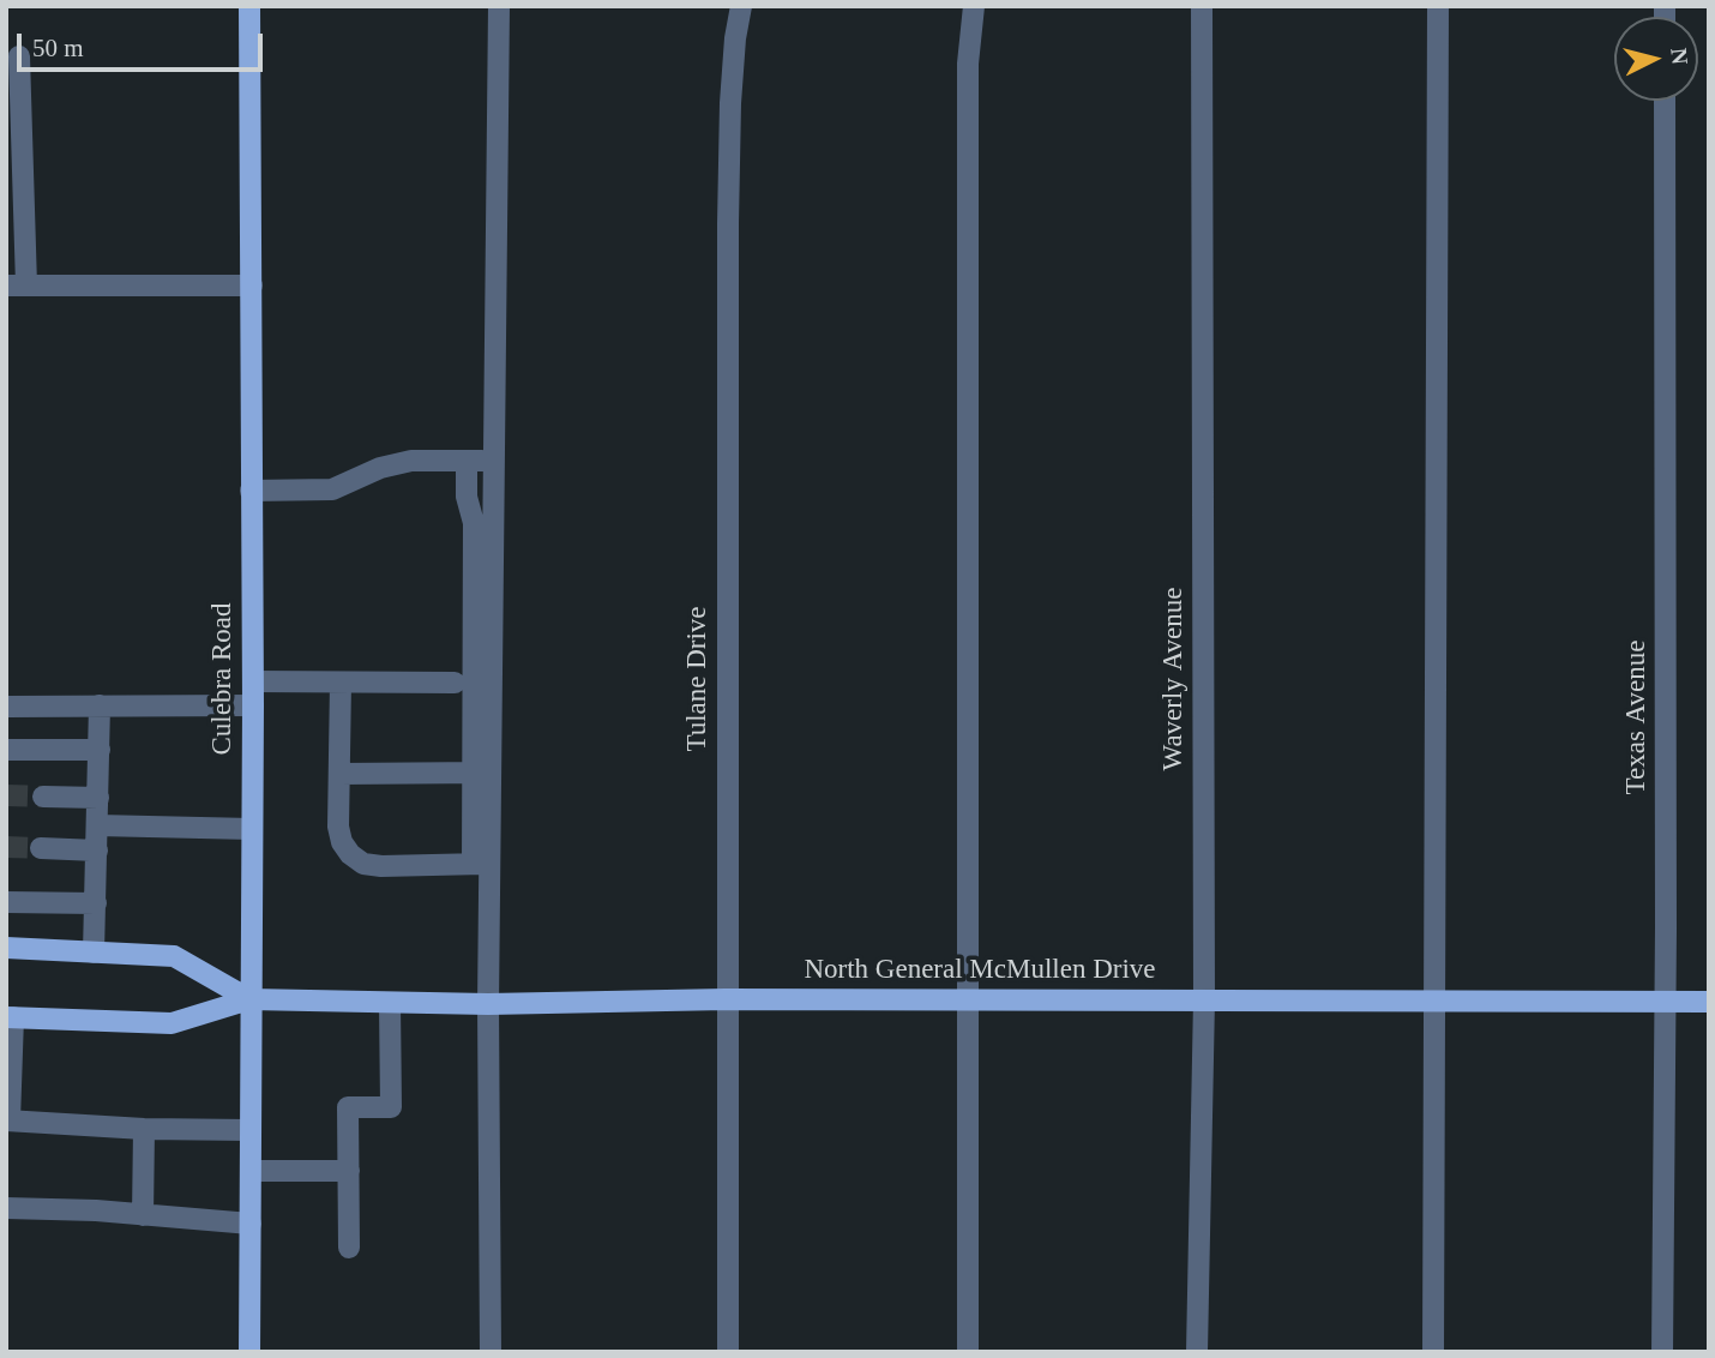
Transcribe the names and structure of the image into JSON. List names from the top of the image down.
{
  "streets": {
    "main road": ["Culebra Road", "North General McMullen Drive"],
    "street": ["Tulane Drive", "Waverly Avenue", "Texas Avenue"]
  },
  "crossings": [
    ["Culebra Road", "North General McMullen Drive"],
    ["Tulane Drive", "North General McMullen Drive"],
    ["Waverly Avenue", "North General McMullen Drive"],
    ["Texas Avenue", "North General McMullen Drive"]
  ],
  "scale_bar": "50 m",
  "north": "right"
}
